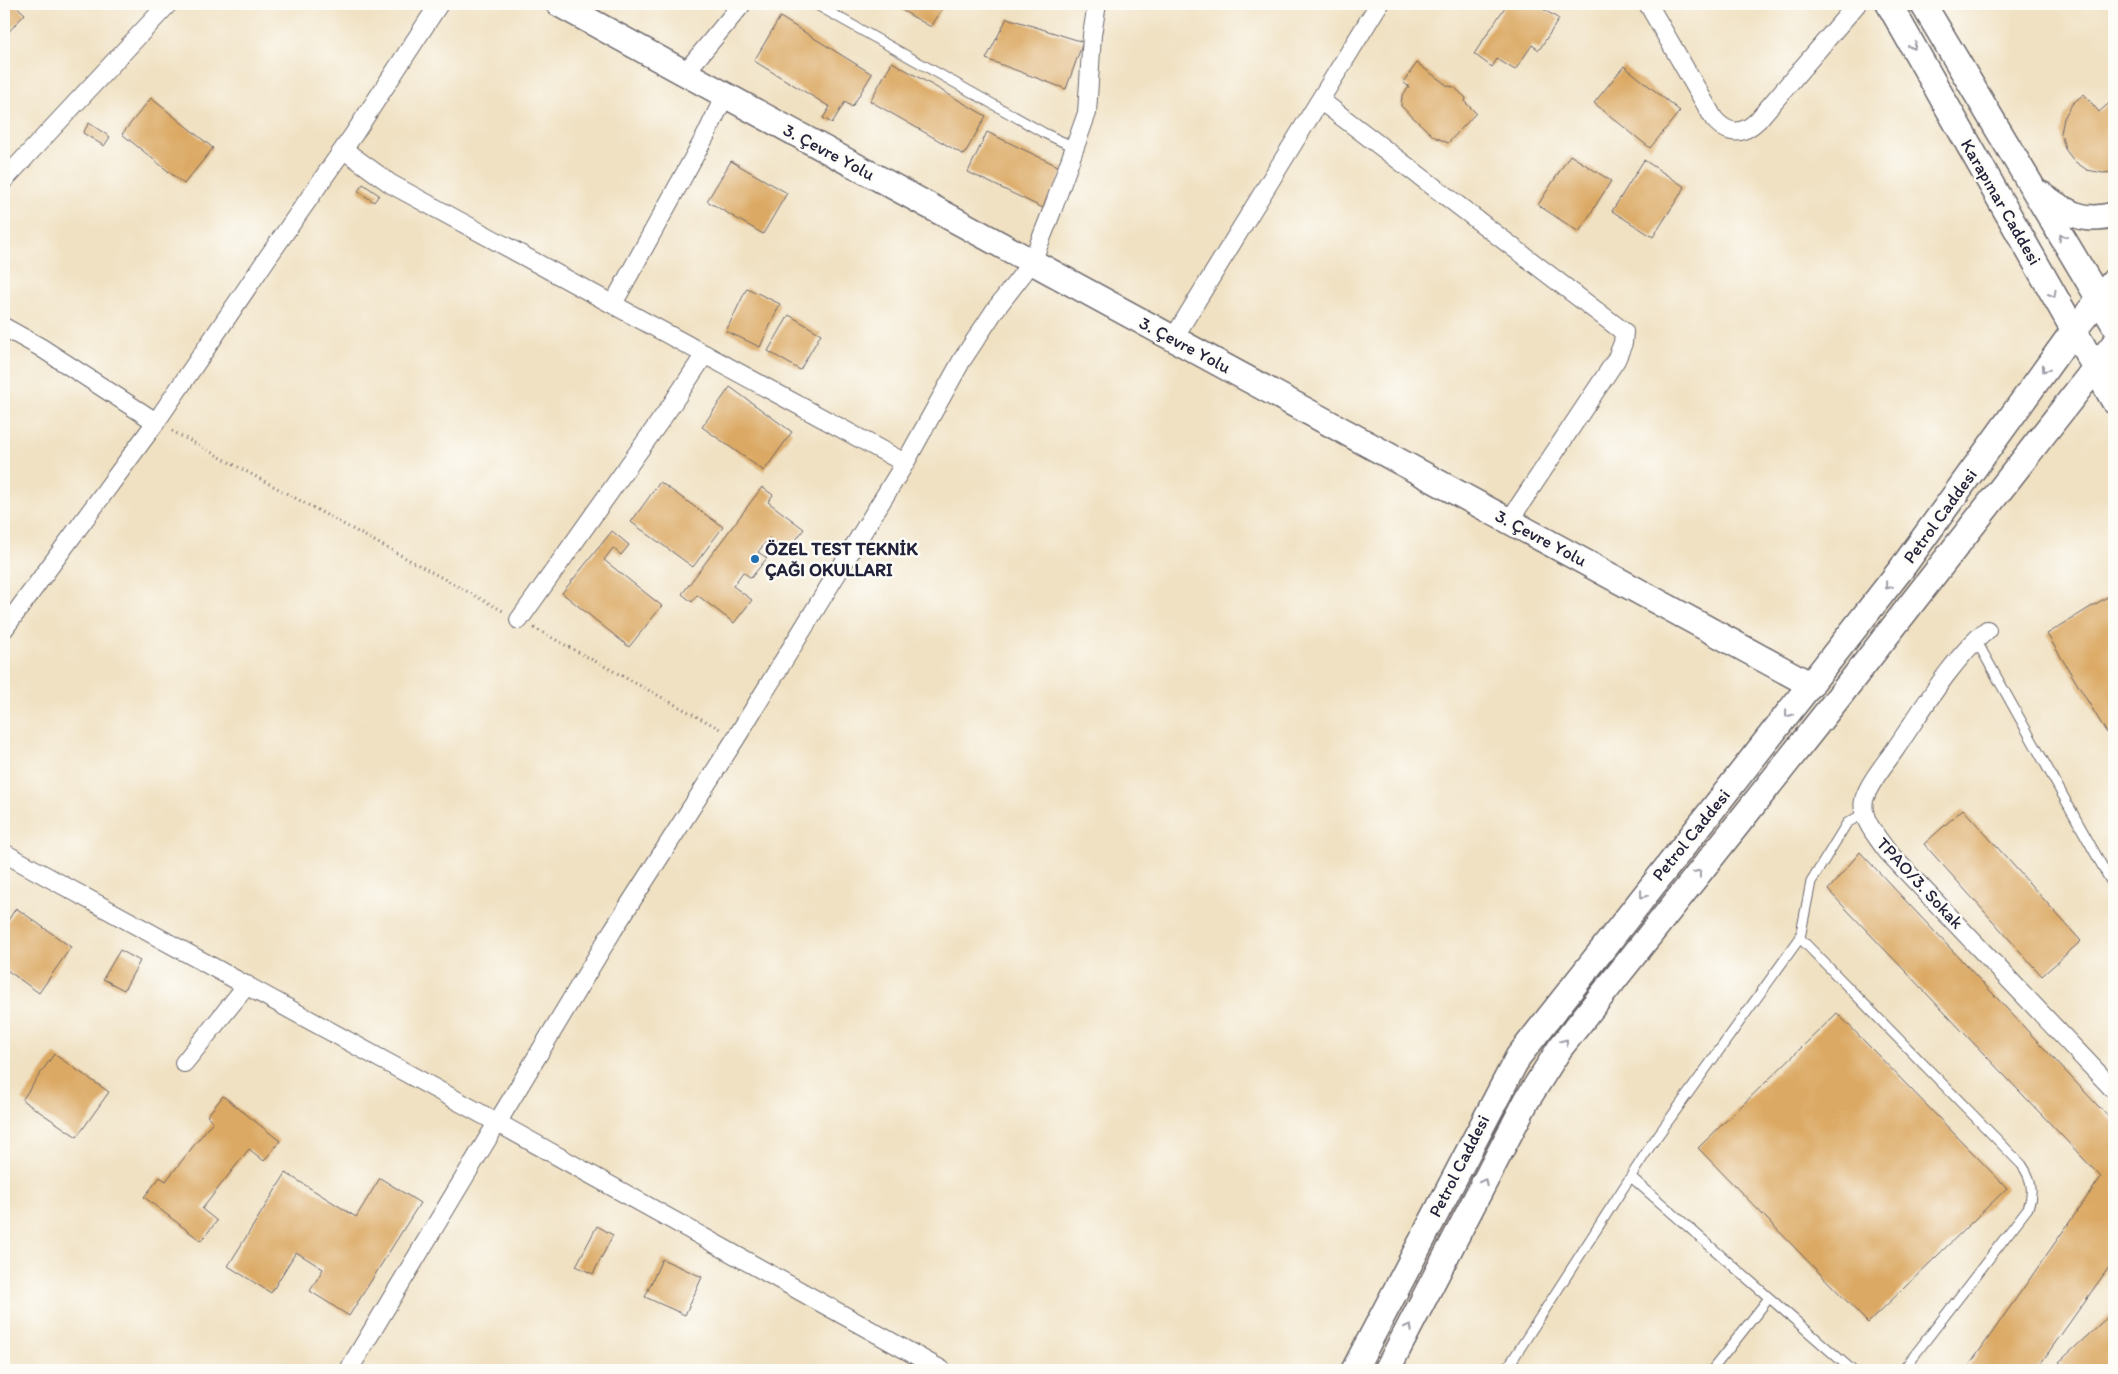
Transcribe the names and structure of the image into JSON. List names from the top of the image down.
{
  "streets": {
    "main road": ["3. Çevre Yolu", "Karapınar Caddesi", "Petrol Caddesi"],
    "street": ["TPAO/3. Sokak"]
  },
  "crossings": [
    ["3. Çevre Yolu", "Petrol Caddesi"],
    ["Karapınar Caddesi", "Petrol Caddesi"]
  ],
  "places": ["ÖZEL TEST TEKNİK ÇAĞI OKULLARI"]
}
